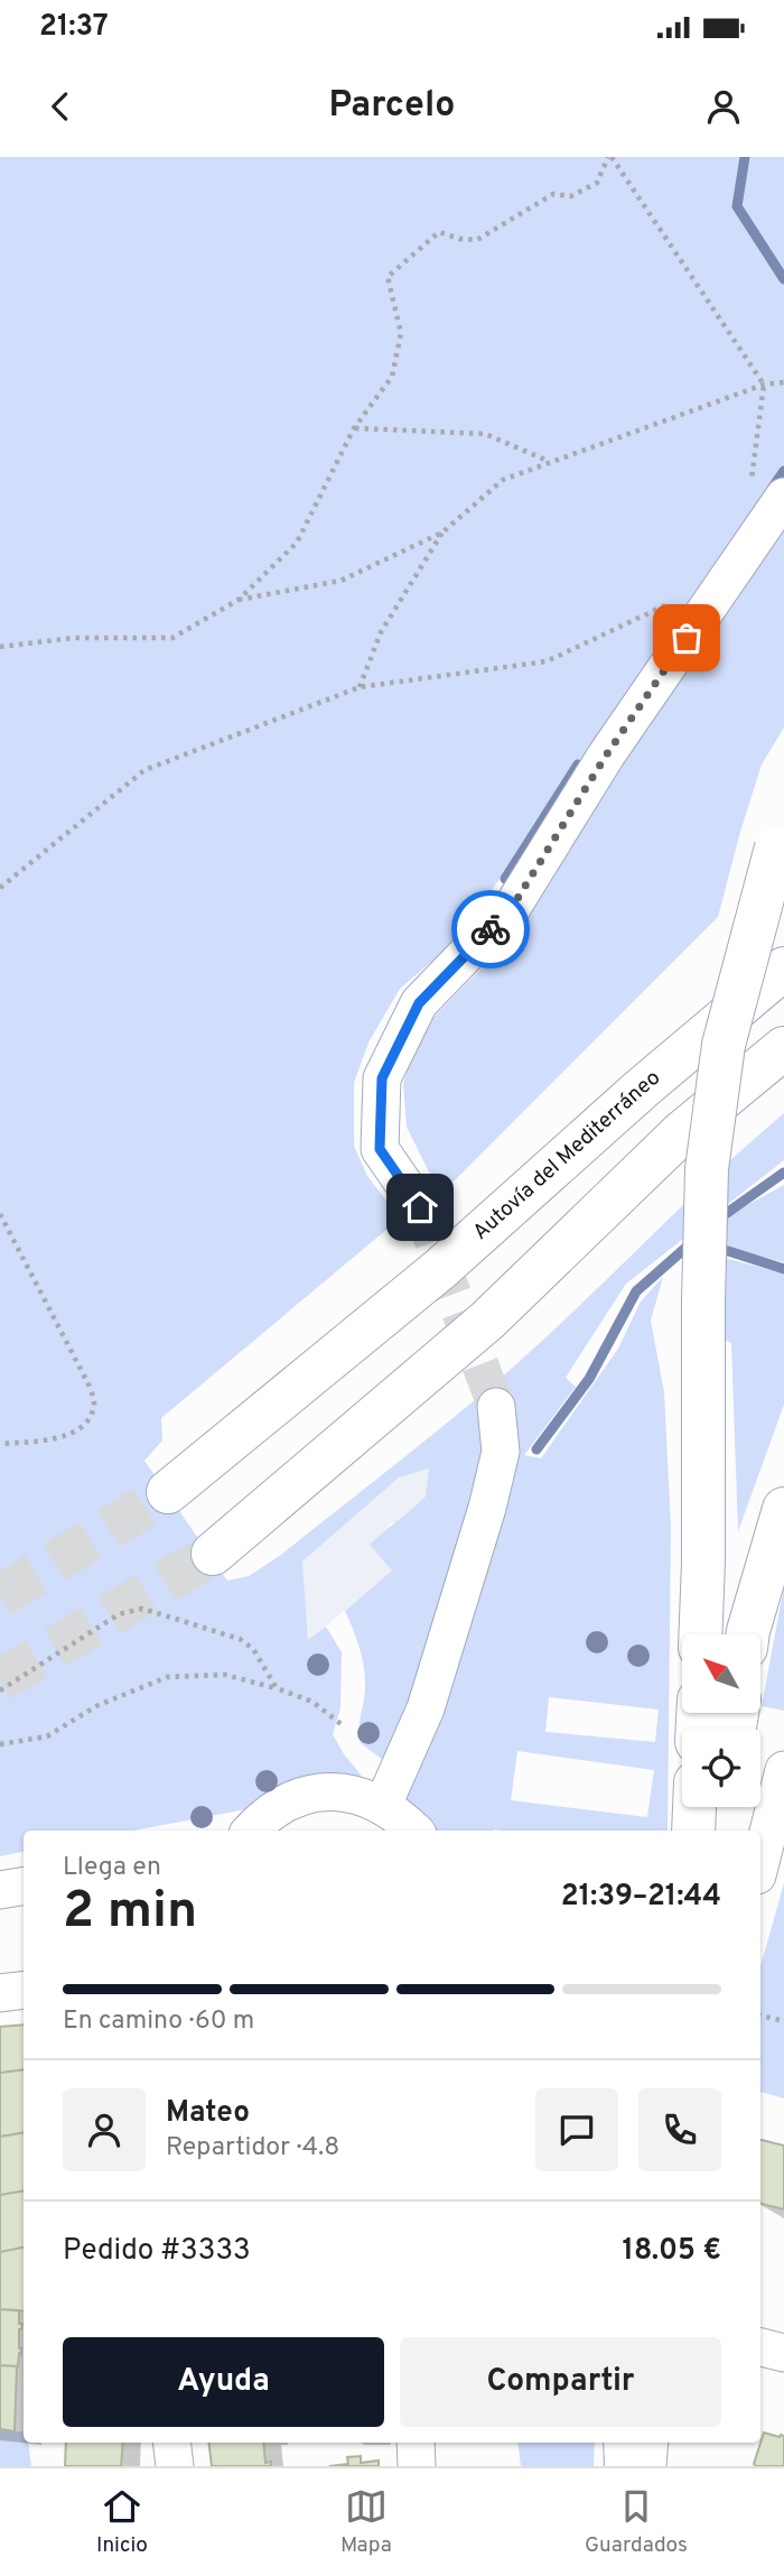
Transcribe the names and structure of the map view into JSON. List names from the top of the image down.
{
  "streets": {
    "highway": ["Autovía del Mediterráneo"]
  },
  "north": "top left",
  "page": {
    "status": "21:37",
    "header": "Parcelo",
    "heading": ["2 min", "Llega en", "21:39–21:44"],
    "panel": [
      "Mateo",
      "Repartidor · 4.8",
      "Pedido #3333",
      "18.05 €"
    ],
    "bar": "En camino · 60 m",
    "buttons": ["Ayuda", "Compartir"],
    "tabs": ["Inicio", "Mapa", "Guardados"]
  }
}
